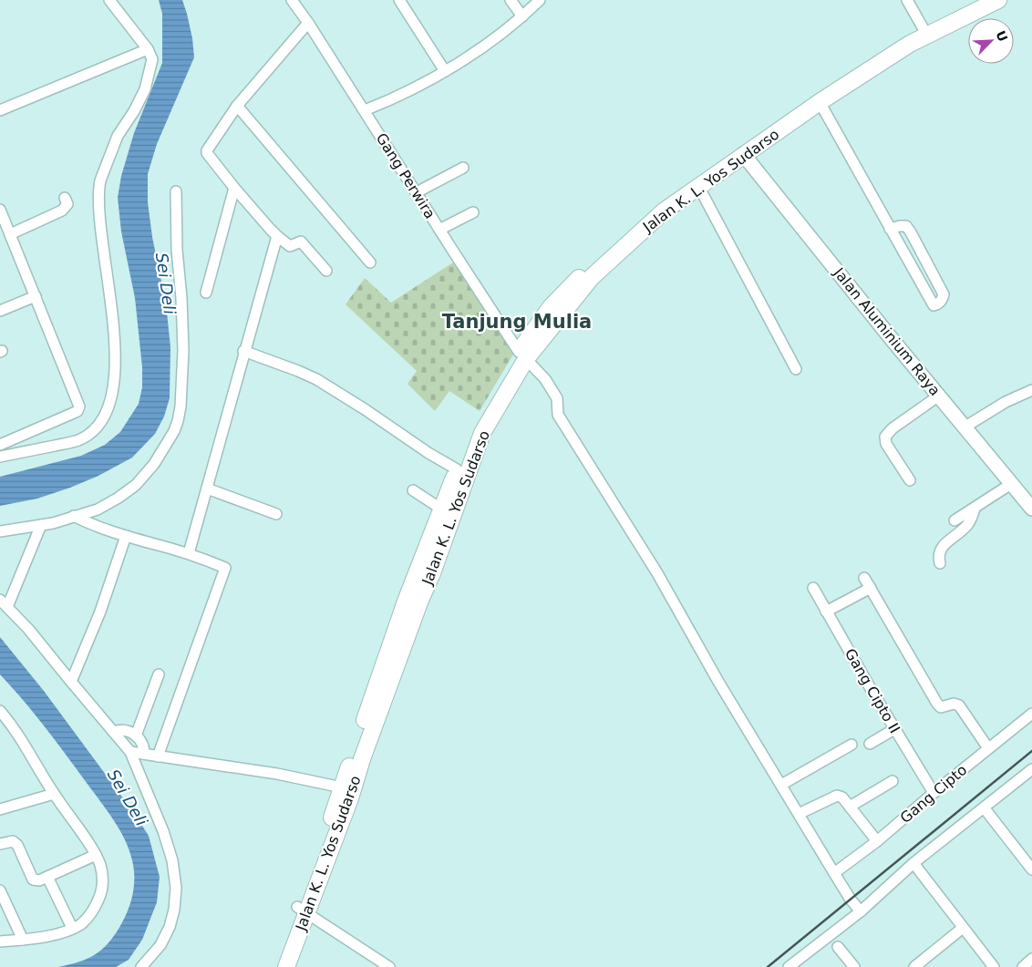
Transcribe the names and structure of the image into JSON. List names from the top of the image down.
{
  "streets": {
    "highway": ["Jalan K. L. Yos Sudarso"],
    "main road": ["Jalan Aluminium Raya"],
    "street": ["Gang Perwira", "Gang Cipto II", "Gang Cipto"]
  },
  "crossings": [
    ["Gang Perwira", "Jalan K. L. Yos Sudarso"],
    ["Gang Perwira", "Gang Cipto"],
    ["Jalan K. L. Yos Sudarso", "Jalan Aluminium Raya"],
    ["Gang Cipto II", "Gang Cipto"]
  ],
  "districts": ["Tanjung Mulia"],
  "water": ["Sei Deli"],
  "north": "top right"
}
